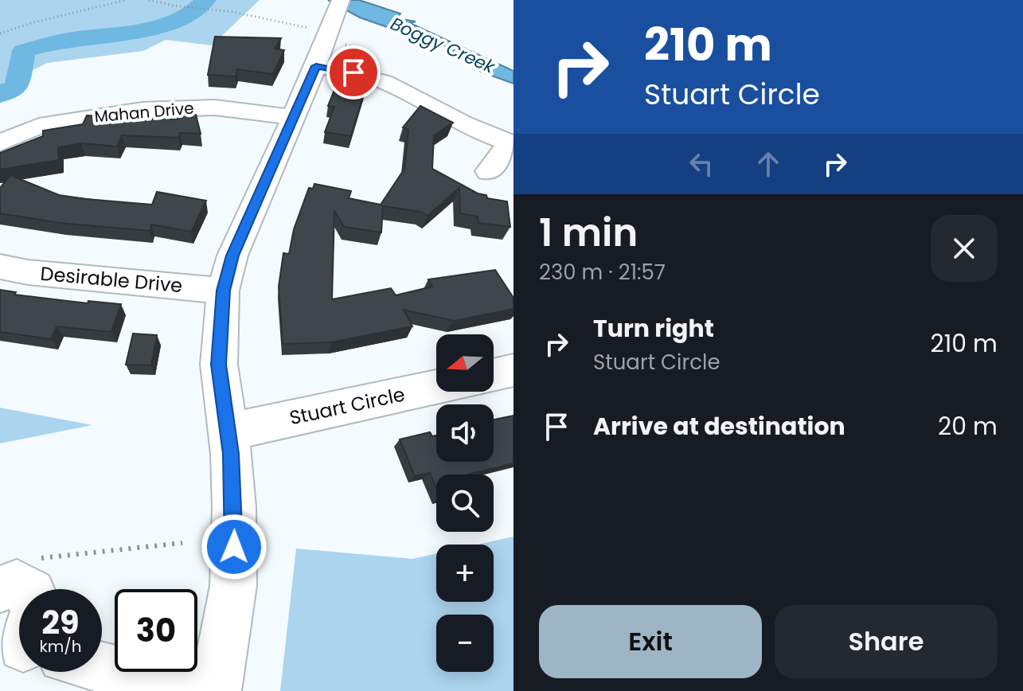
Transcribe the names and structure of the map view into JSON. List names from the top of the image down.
{
  "streets": {
    "street": ["Mahan Drive", "Desirable Drive", "Stuart Circle"]
  },
  "water": ["Boggy Creek"],
  "north": "left",
  "page": {
    "turn": ["210 m", "Stuart Circle"],
    "heading": ["1 min", "230 m · 21:57"],
    "list": [
      {
        "name": "Turn right",
        "note": "Stuart Circle",
        "value": "210 m"
      },
      {
        "name": "Arrive at destination",
        "value": "20 m"
      }
    ],
    "map_buttons": ["+", "−"],
    "speed": "29 km/h",
    "limit": "30",
    "buttons": ["Exit", "Share"]
  }
}
